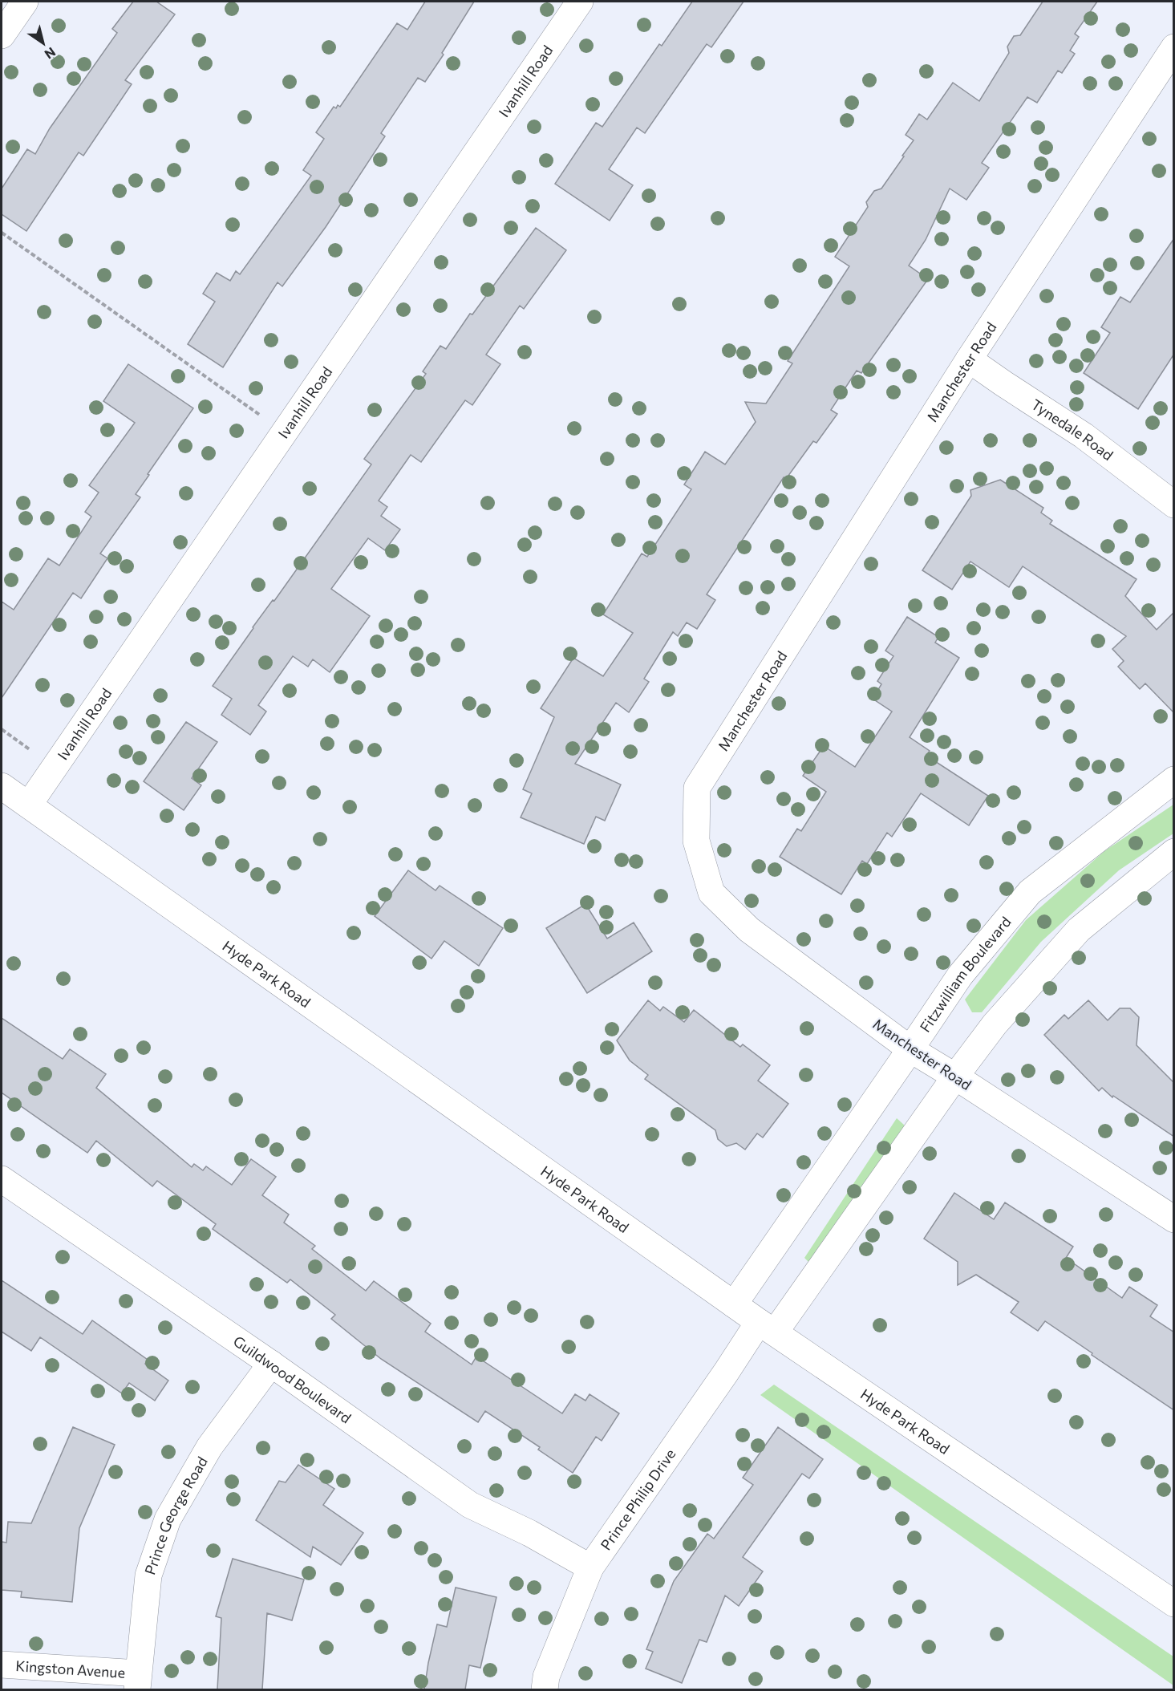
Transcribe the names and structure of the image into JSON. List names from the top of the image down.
{
  "streets": {
    "street": [
      "Ivanhill Road",
      "Manchester Road",
      "Tynedale Road",
      "Hyde Park Road",
      "Fitzwilliam Boulevard",
      "Guildwood Boulevard",
      "Prince Philip Drive",
      "Prince George Road",
      "Kingston Avenue"
    ]
  },
  "crossings": [
    ["Ivanhill Road", "Hyde Park Road"],
    ["Manchester Road", "Tynedale Road"],
    ["Manchester Road", "Fitzwilliam Boulevard"],
    ["Hyde Park Road", "Fitzwilliam Boulevard"],
    ["Hyde Park Road", "Prince Philip Drive"],
    ["Guildwood Boulevard", "Prince Philip Drive"],
    ["Guildwood Boulevard", "Prince George Road"],
    ["Prince George Road", "Kingston Avenue"]
  ],
  "north": "bottom right"
}
